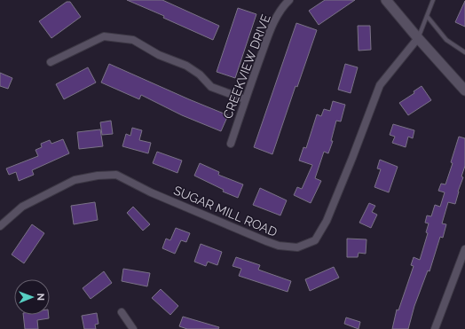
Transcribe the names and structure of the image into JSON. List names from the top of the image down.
{
  "streets": {
    "street": ["CREEKVIEW DRIVE", "SUGAR MILL ROAD"]
  },
  "north": "right"
}
